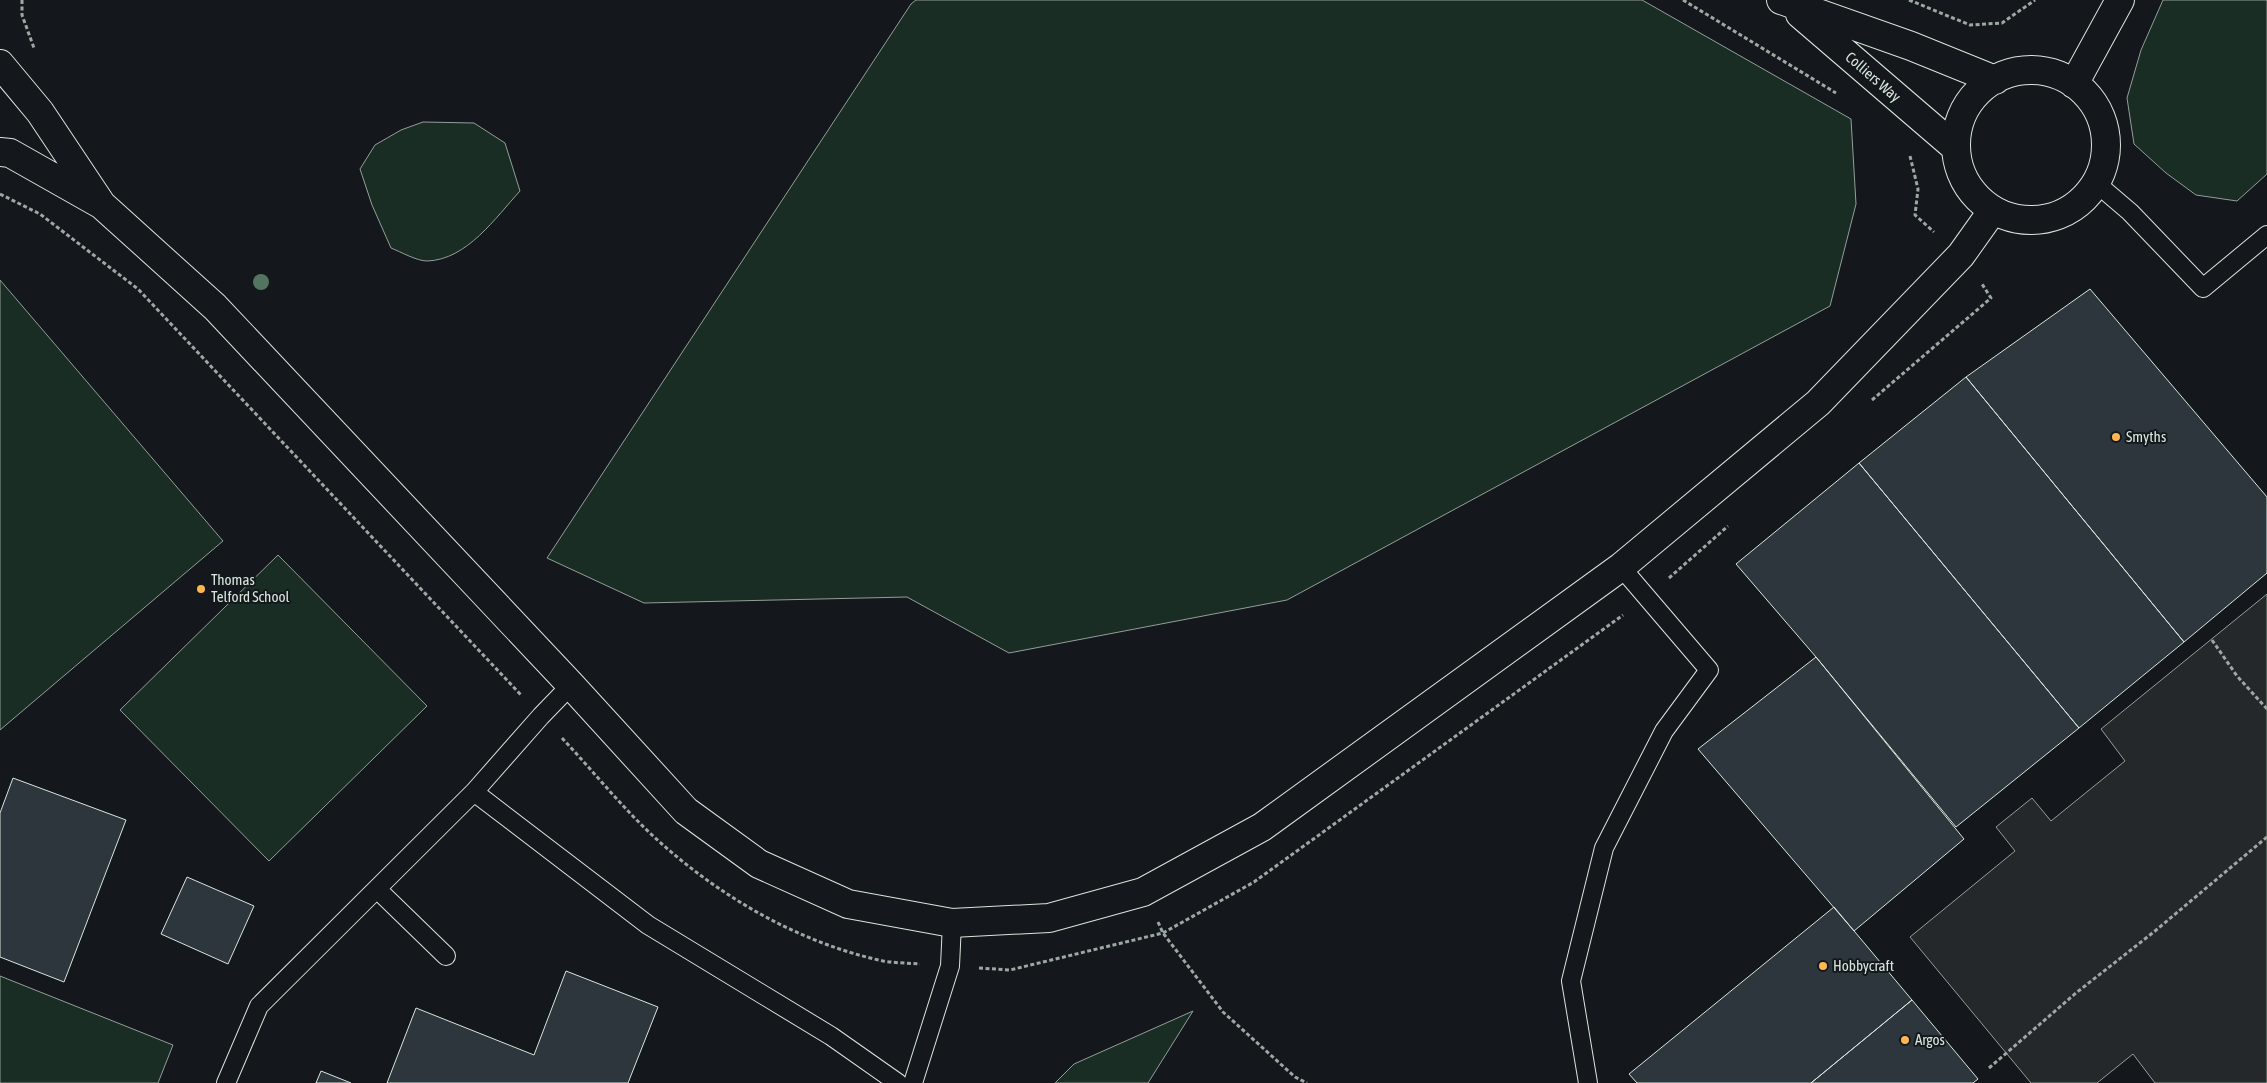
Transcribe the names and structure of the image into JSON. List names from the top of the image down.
{
  "streets": {
    "street": ["Colliers Way"]
  },
  "places": [
    "Smyths",
    "Thomas Telford School",
    "Hobbycraft",
    "Argos"
  ]
}
